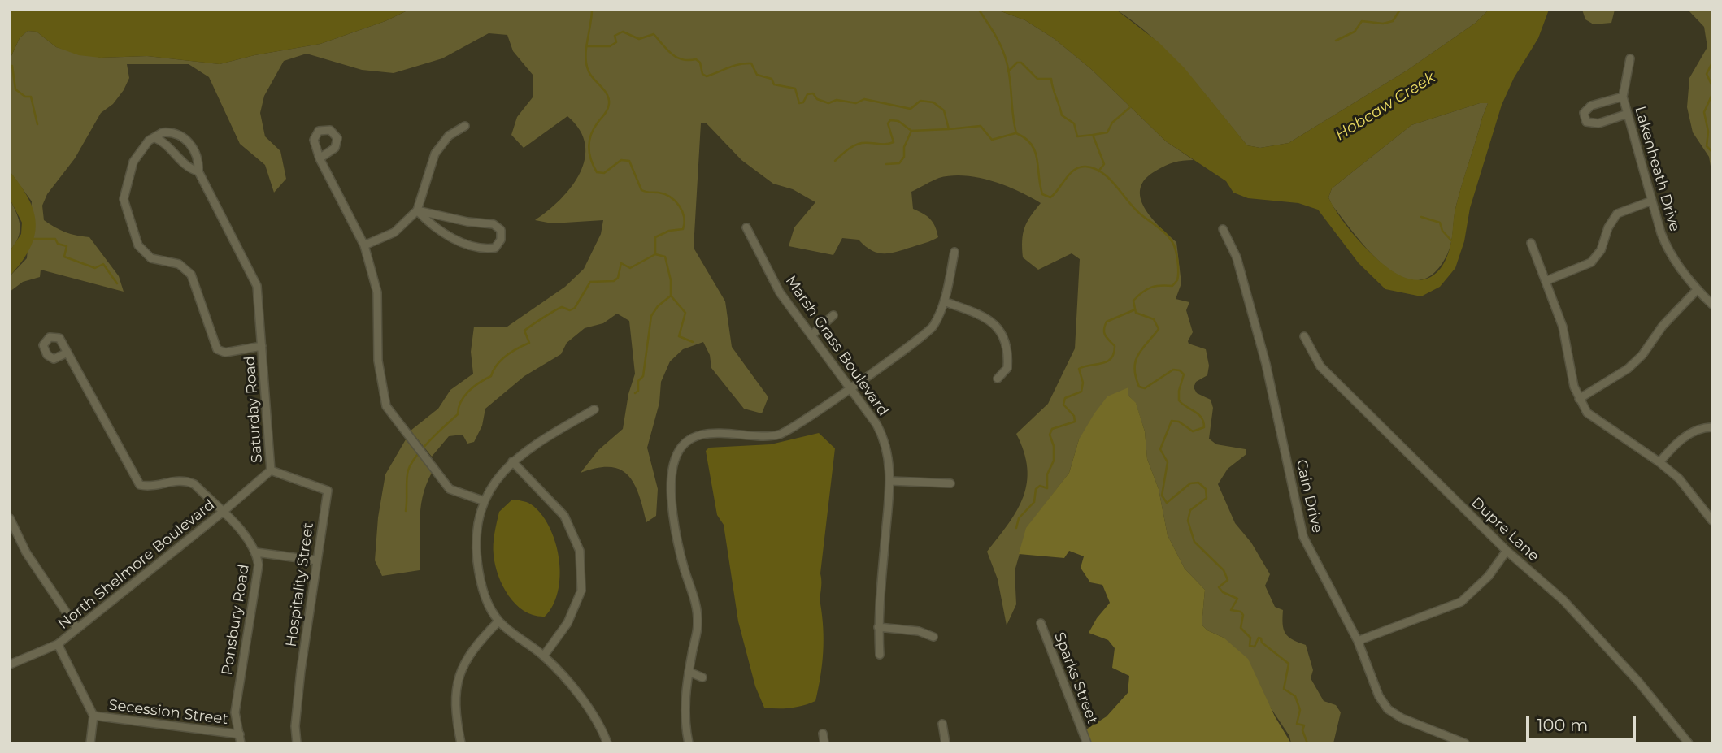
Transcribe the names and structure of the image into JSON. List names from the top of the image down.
{
  "streets": {
    "street": [
      "Lakenheath Drive",
      "Marsh Grass Boulevard",
      "Saturday Road",
      "Cain Drive",
      "Dupre Lane",
      "North Shelmore Boulevard",
      "Hospitality Street",
      "Ponsbury Road",
      "Sparks Street",
      "Secession Street"
    ]
  },
  "crossings": [
    ["Saturday Road", "North Shelmore Boulevard"],
    ["Saturday Road", "Hospitality Street"],
    ["North Shelmore Boulevard", "Hospitality Street"],
    ["North Shelmore Boulevard", "Ponsbury Road"],
    ["Ponsbury Road", "Secession Street"]
  ],
  "water": ["Hobcaw Creek"],
  "scale_bar": "100 m"
}
